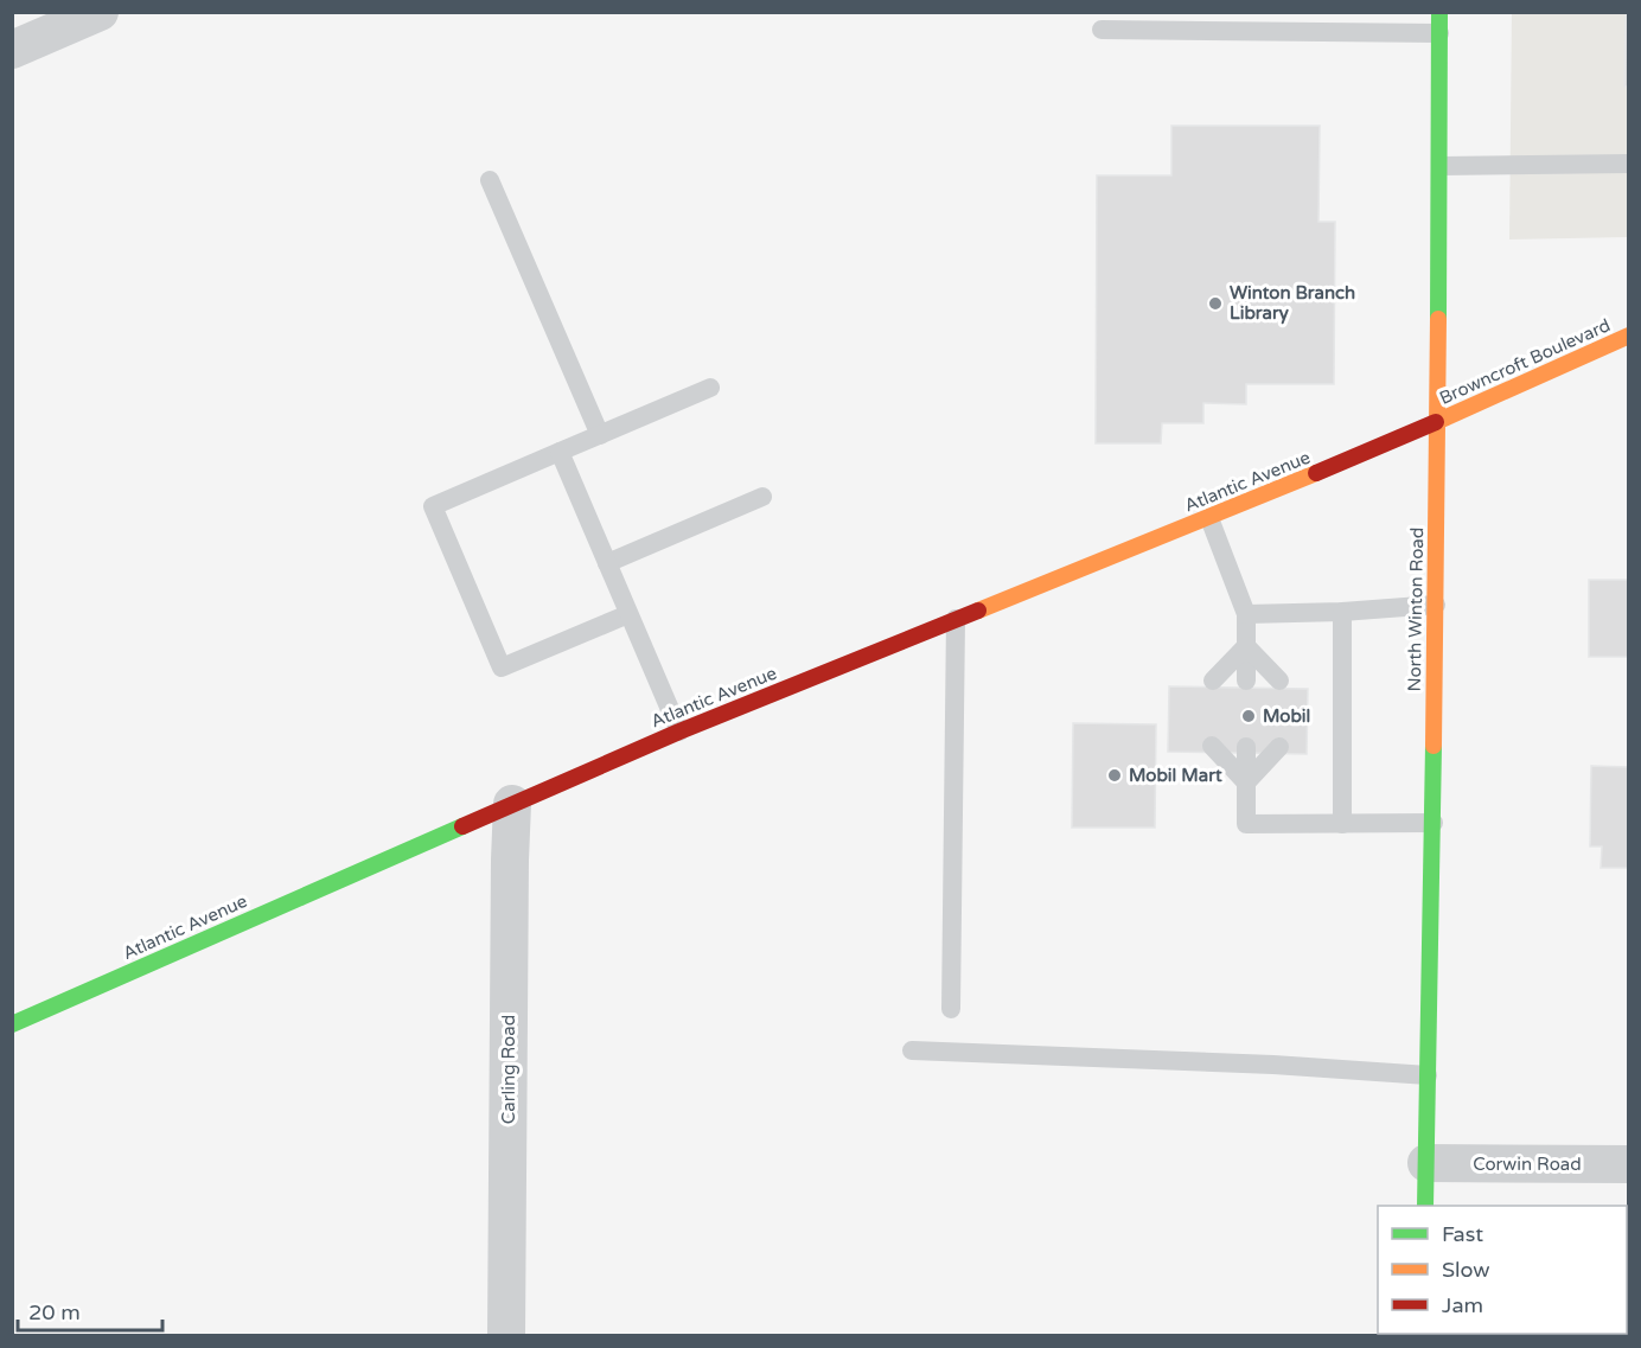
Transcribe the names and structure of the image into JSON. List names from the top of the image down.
{
  "streets": {
    "main road": ["Browncroft Boulevard", "Atlantic Avenue", "North Winton Road"],
    "street": ["Carling Road", "Corwin Road"]
  },
  "crossings": [
    ["Browncroft Boulevard", "Atlantic Avenue"],
    ["Browncroft Boulevard", "North Winton Road"],
    ["Atlantic Avenue", "North Winton Road"],
    ["Atlantic Avenue", "Carling Road"],
    ["North Winton Road", "Corwin Road"]
  ],
  "places": ["Winton Branch Library", "Mobil", "Mobil Mart"],
  "legend": ["Fast", "Slow", "Jam"],
  "scale_bar": "20 m"
}
